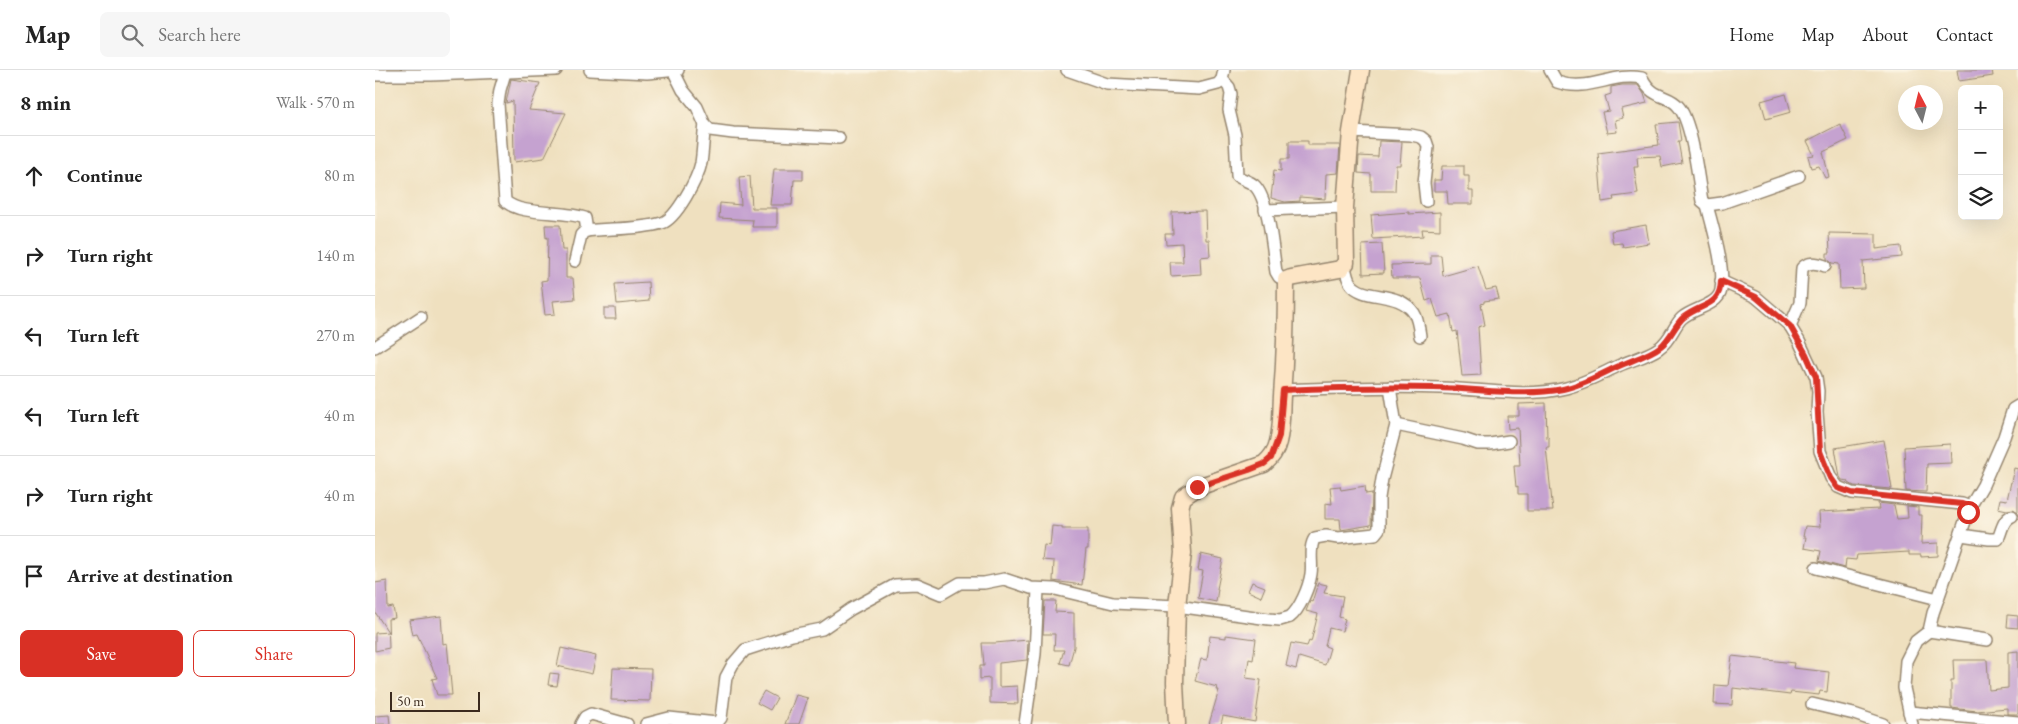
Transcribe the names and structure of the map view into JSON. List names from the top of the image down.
{
  "scale_bar": "50 m",
  "north": "top",
  "page": {
    "header": "Map",
    "search": "Search here",
    "nav": [
      "Home",
      "Map",
      "About",
      "Contact"
    ],
    "heading": ["8 min", "Walk · 570 m"],
    "map_buttons": ["+", "−"],
    "list": [
      ["Continue", "80 m"],
      ["Turn right", "140 m"],
      ["Turn left", "270 m"],
      ["Turn left", "40 m"],
      ["Turn right", "40 m"],
      "Arrive at destination"
    ],
    "buttons": ["Save", "Share"],
    "scale": "50 m"
  }
}
